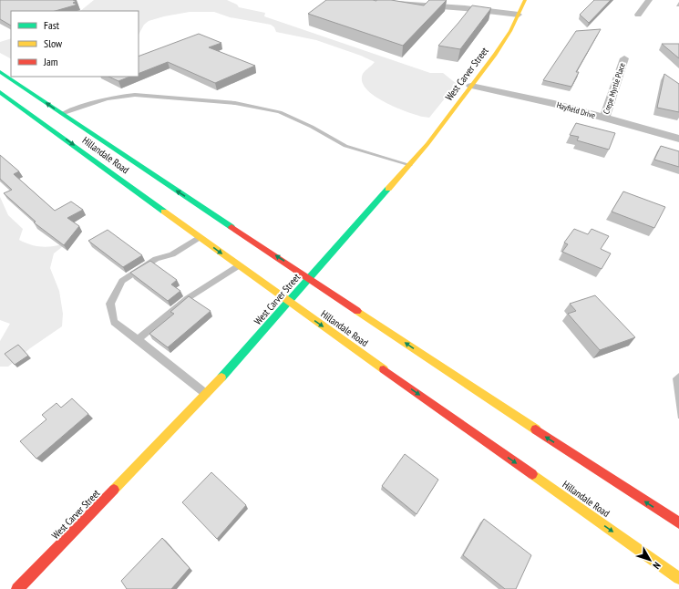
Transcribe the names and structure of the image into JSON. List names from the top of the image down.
{
  "streets": {
    "main road": ["West Carver Street", "Hillandale Road"],
    "street": ["Crepe Myrtle Place", "Hayfield Drive"]
  },
  "crossings": [
    ["West Carver Street", "Hayfield Drive"],
    ["West Carver Street", "Hillandale Road"],
    ["Crepe Myrtle Place", "Hayfield Drive"]
  ],
  "legend": ["Fast", "Slow", "Jam"],
  "north": "bottom right"
}
